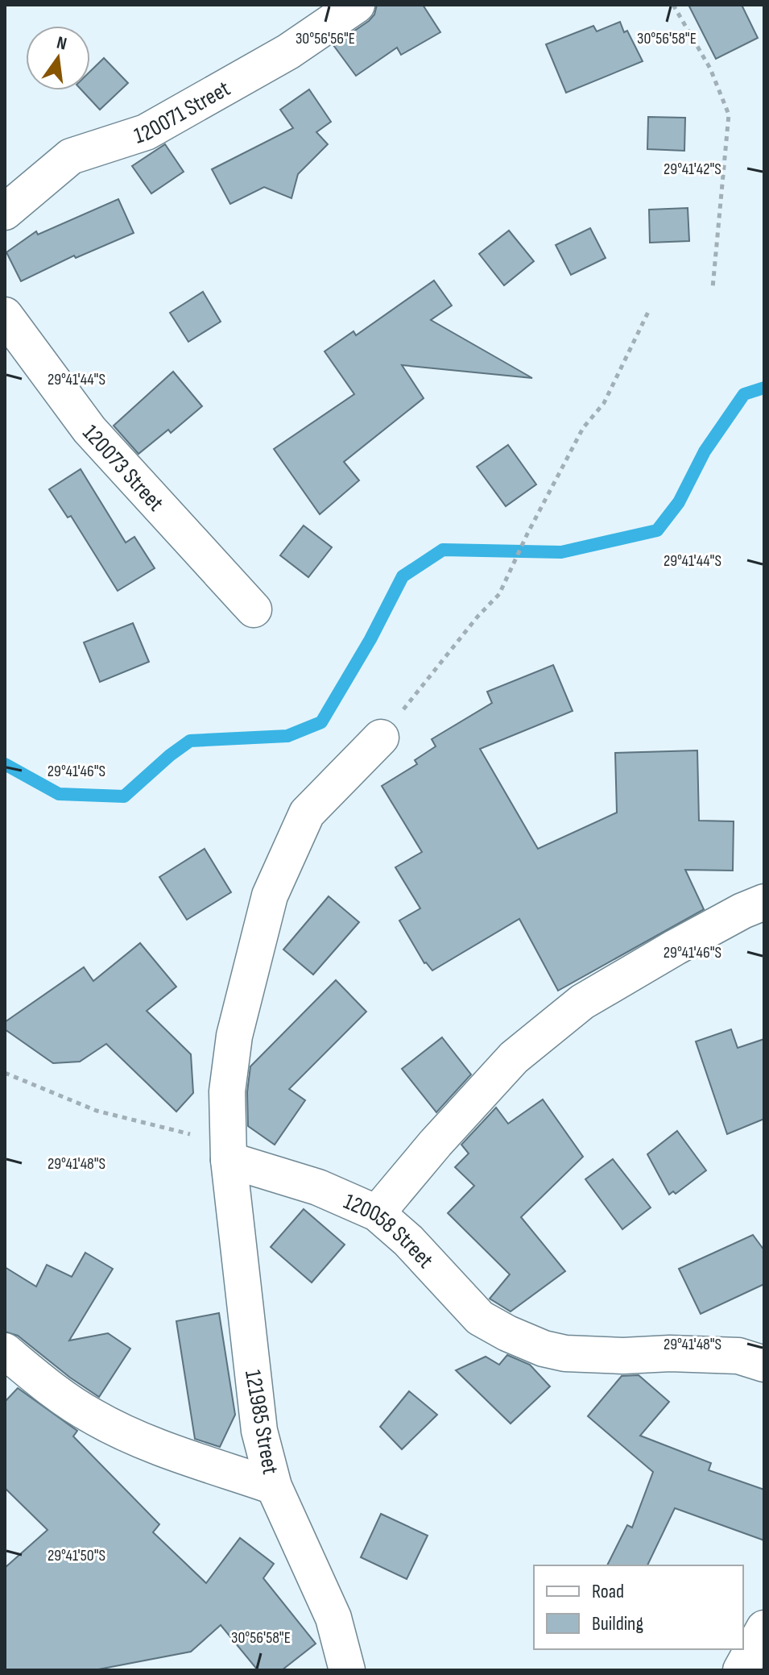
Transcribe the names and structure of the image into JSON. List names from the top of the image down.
{
  "streets": {
    "street": [
      "120071 Street",
      "120073 Street",
      "120058 Street",
      "121985 Street"
    ]
  },
  "crossings": [
    ["120058 Street", "121985 Street"]
  ],
  "legend": ["Road", "Building"],
  "north": "top",
  "coordinates": [
    "30°56'56\"E",
    "30°56'58\"E",
    "29°41'42\"S",
    "29°41'44\"S",
    "29°41'46\"S",
    "29°41'48\"S",
    "29°41'50\"S"
  ]
}
